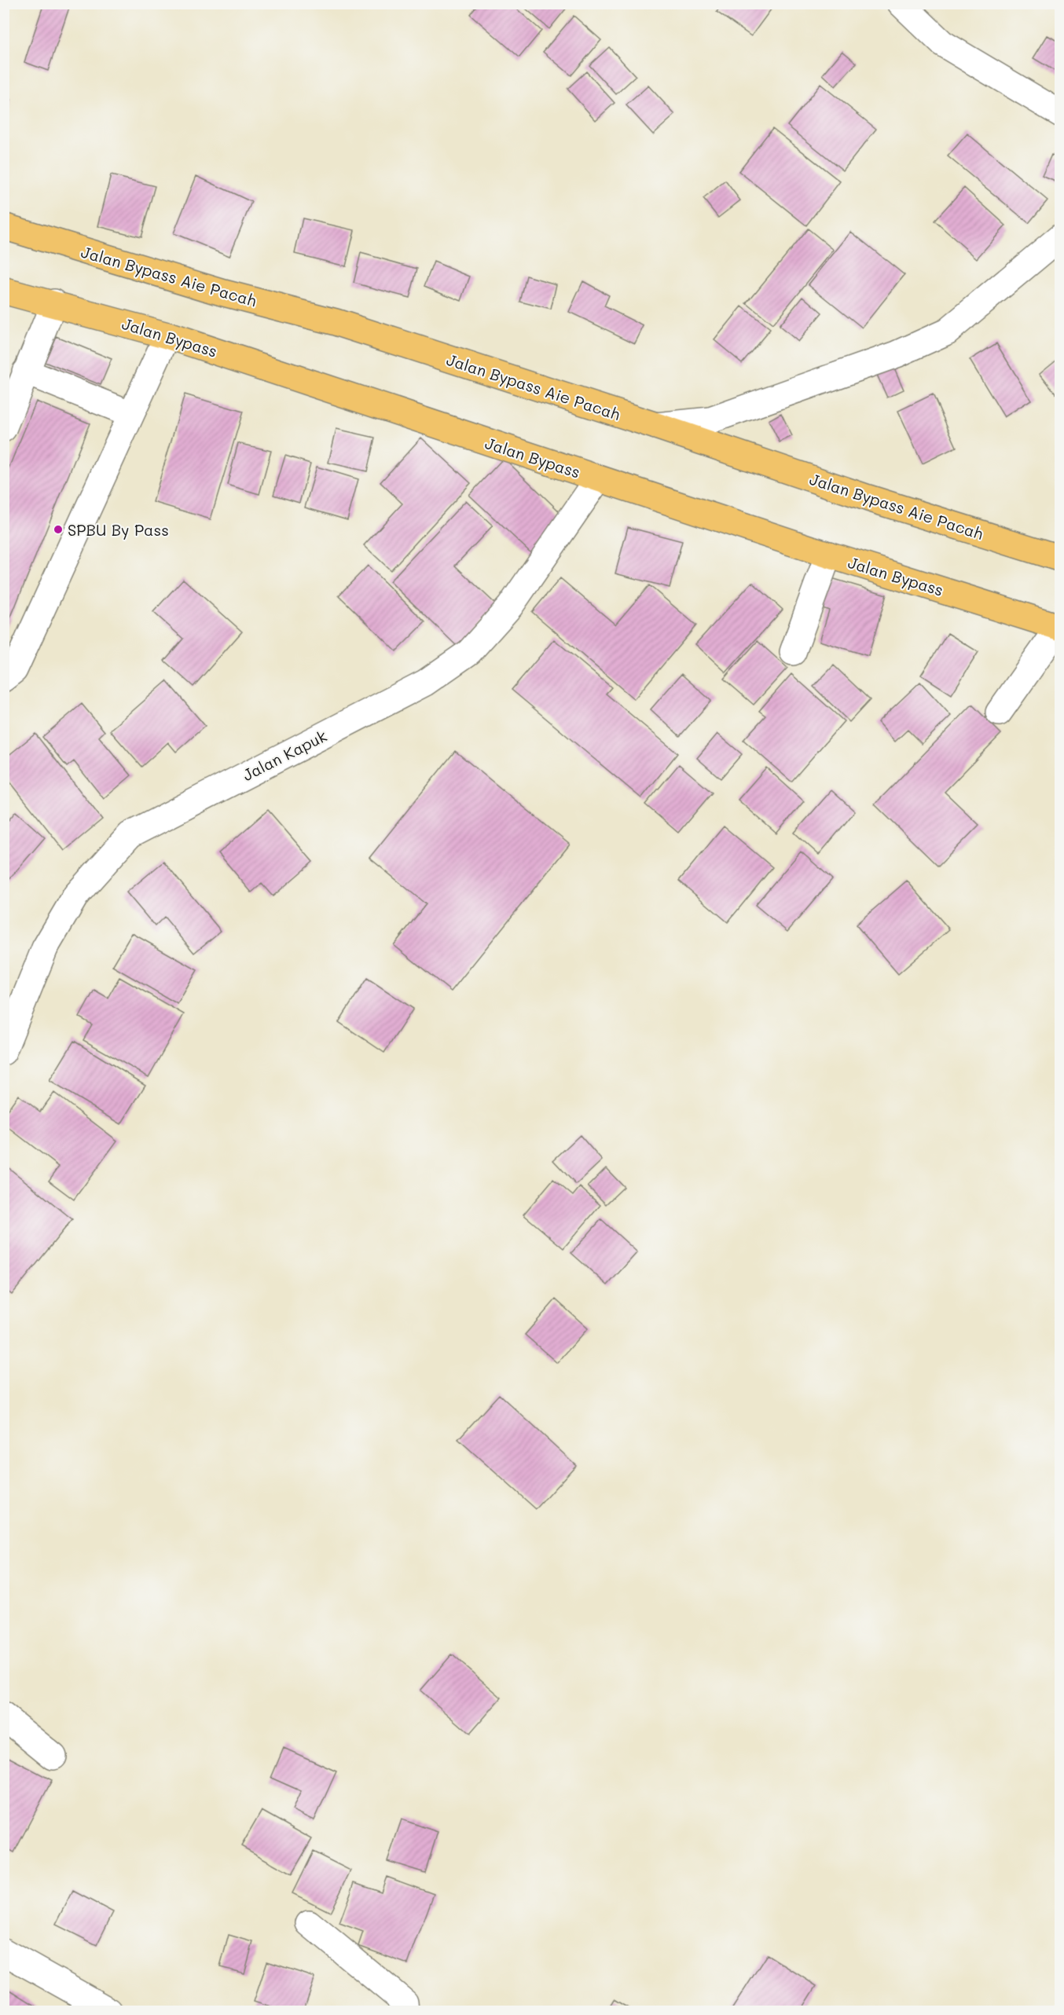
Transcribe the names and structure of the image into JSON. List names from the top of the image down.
{
  "streets": {
    "highway": ["Jalan Bypass Aie Pacah", "Jalan Bypass"],
    "street": ["Jalan Kapuk"]
  },
  "crossings": [
    ["Jalan Bypass", "Jalan Kapuk"]
  ],
  "places": ["SPBU By Pass"]
}
